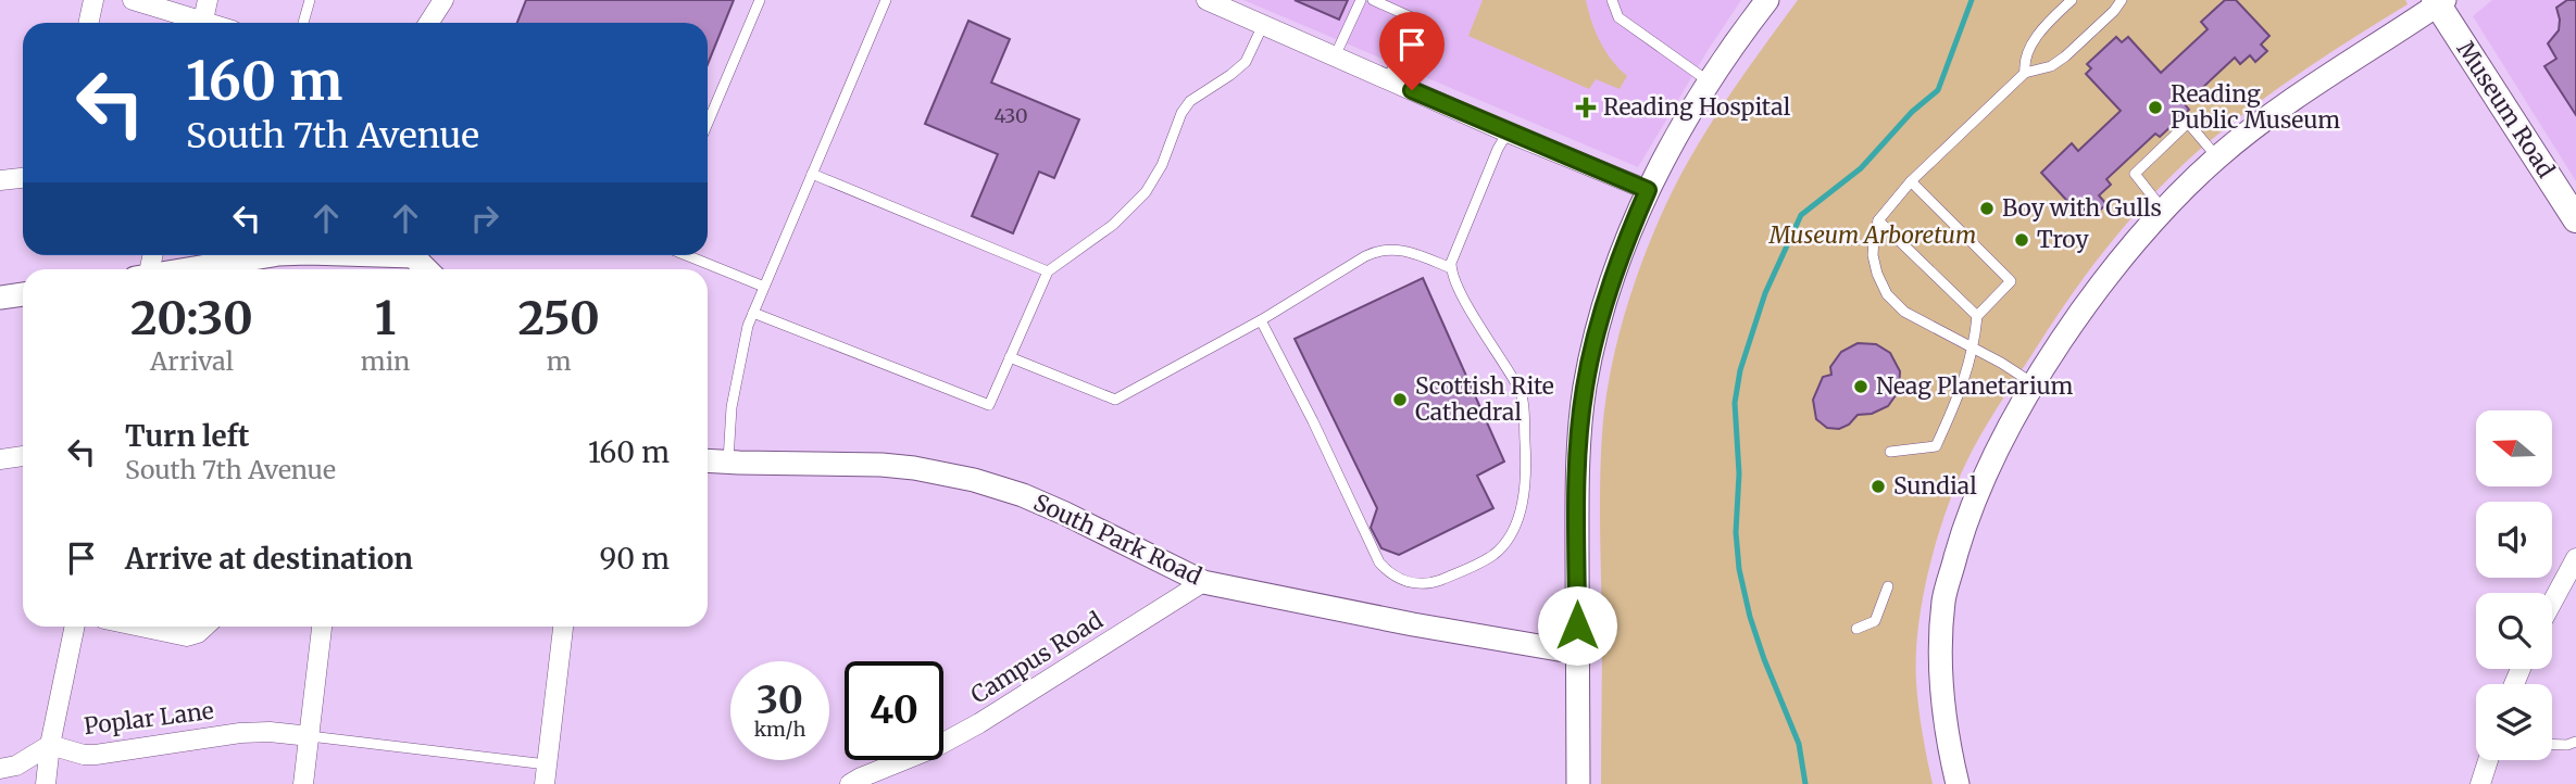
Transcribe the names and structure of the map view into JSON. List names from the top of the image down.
{
  "streets": {
    "main road": ["Museum Road"],
    "street": ["South Park Road", "Campus Road", "Poplar Lane"]
  },
  "crossings": [
    ["South Park Road", "Campus Road"]
  ],
  "parks": ["Museum Arboretum"],
  "places": {
    "health": ["Reading Hospital"],
    "other": [
      "Reading Public Museum",
      "Boy with Gulls",
      "Troy",
      "Neag Planetarium",
      "Scottish Rite Cathedral",
      "Sundial"
    ]
  },
  "house_numbers": ["430"],
  "north": "left",
  "page": {
    "turn": ["160 m", "South 7th Avenue"],
    "eta": [
      "20:30",
      "Arrival",
      "1",
      "min",
      "250",
      "m"
    ],
    "list": [
      {
        "name": "Turn left",
        "note": "South 7th Avenue",
        "value": "160 m"
      },
      {
        "name": "Arrive at destination",
        "value": "90 m"
      }
    ],
    "speed": "30 km/h",
    "limit": "40"
  }
}
